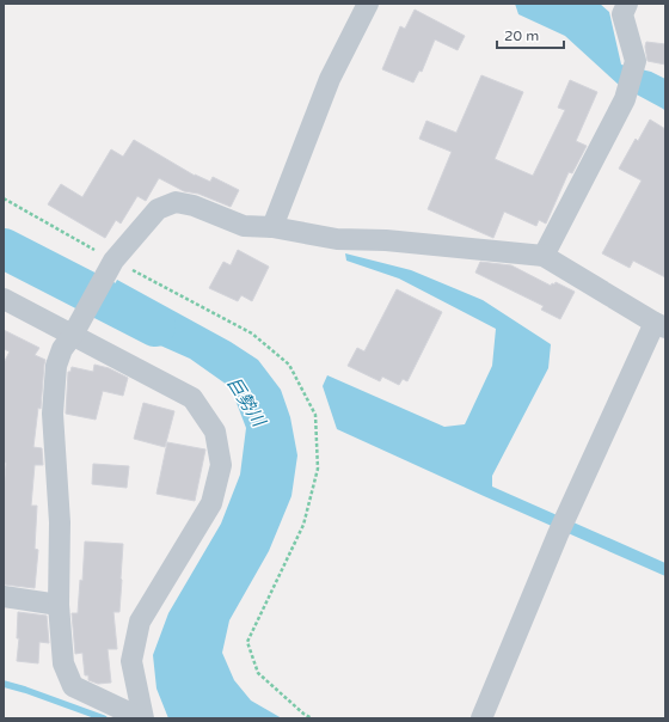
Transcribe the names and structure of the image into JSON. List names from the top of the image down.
{
  "water": ["巨勢川"],
  "scale_bar": "20 m"
}
